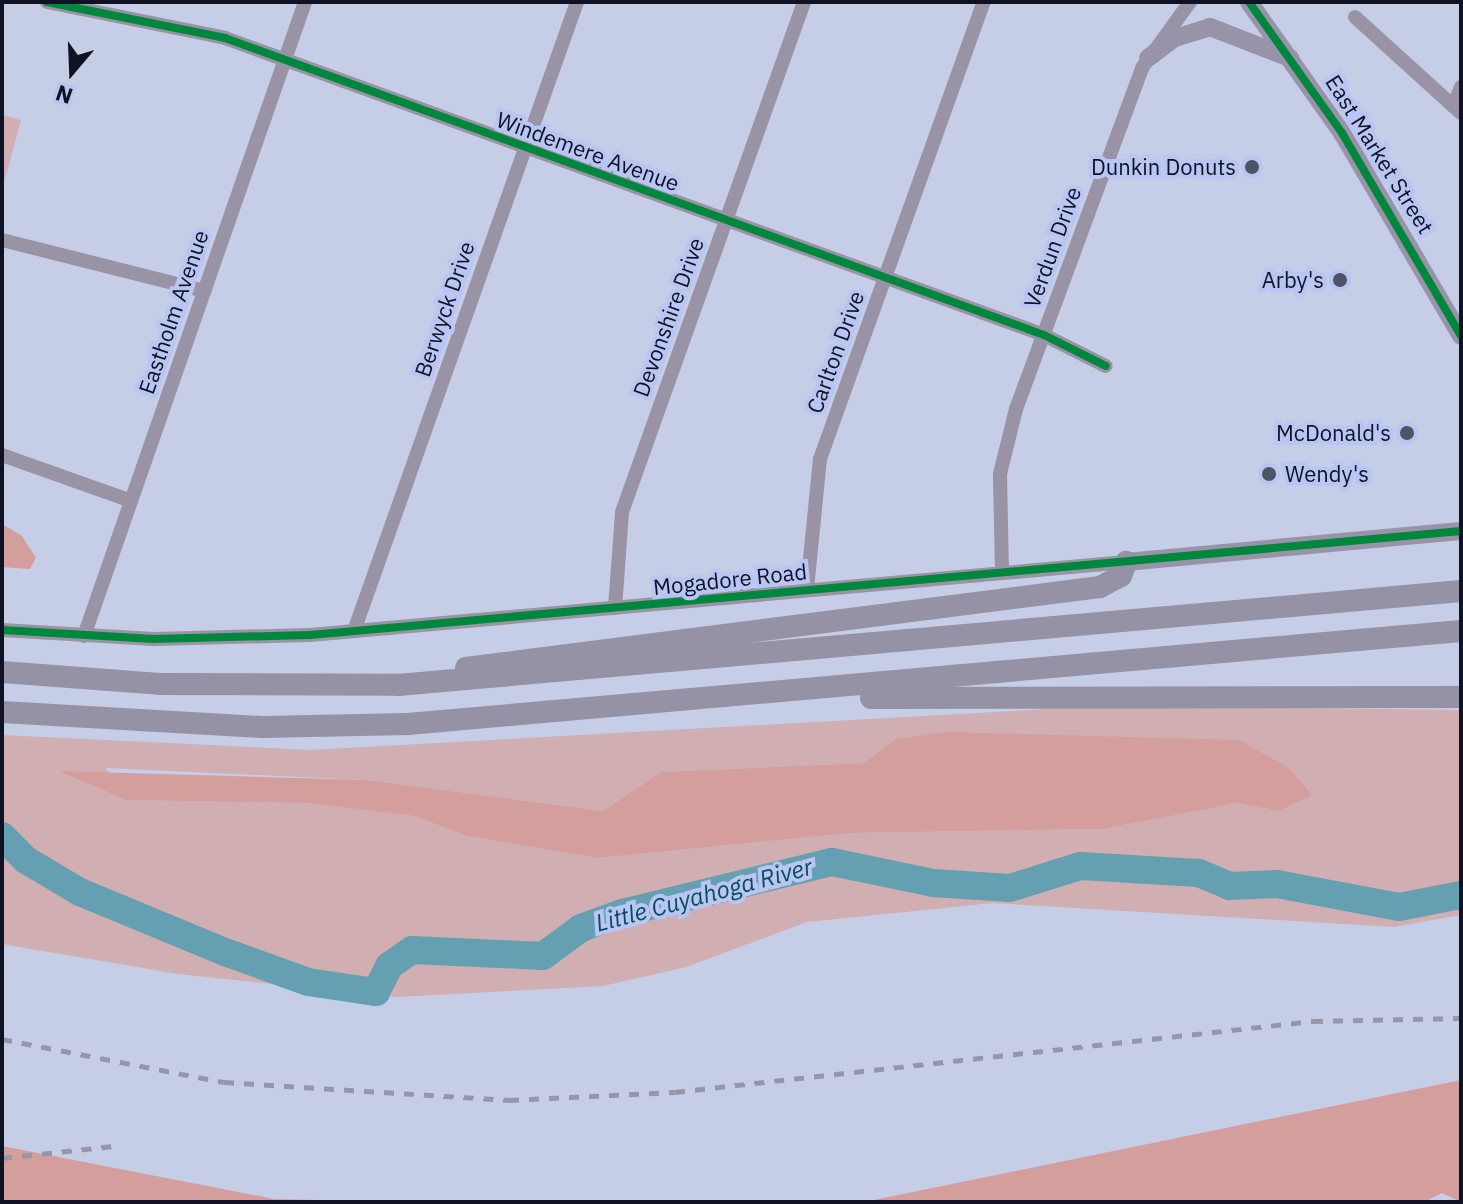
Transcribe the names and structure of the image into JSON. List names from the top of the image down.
{
  "streets": {
    "main road": ["East Market Street", "Mogadore Road"],
    "street": [
      "Windemere Avenue",
      "Verdun Drive",
      "Berwyck Drive",
      "Eastholm Avenue",
      "Devonshire Drive",
      "Carlton Drive"
    ]
  },
  "crossings": [
    ["Windemere Avenue", "Verdun Drive"],
    ["Windemere Avenue", "Berwyck Drive"],
    ["Windemere Avenue", "Eastholm Avenue"],
    ["Windemere Avenue", "Devonshire Drive"],
    ["Windemere Avenue", "Carlton Drive"],
    ["Verdun Drive", "Mogadore Road"],
    ["Berwyck Drive", "Mogadore Road"],
    ["Eastholm Avenue", "Mogadore Road"],
    ["Devonshire Drive", "Mogadore Road"],
    ["Carlton Drive", "Mogadore Road"]
  ],
  "water": ["Little Cuyahoga River"],
  "places": [
    "Dunkin Donuts",
    "Arby's",
    "McDonald's",
    "Wendy's"
  ],
  "north": "bottom"
}
